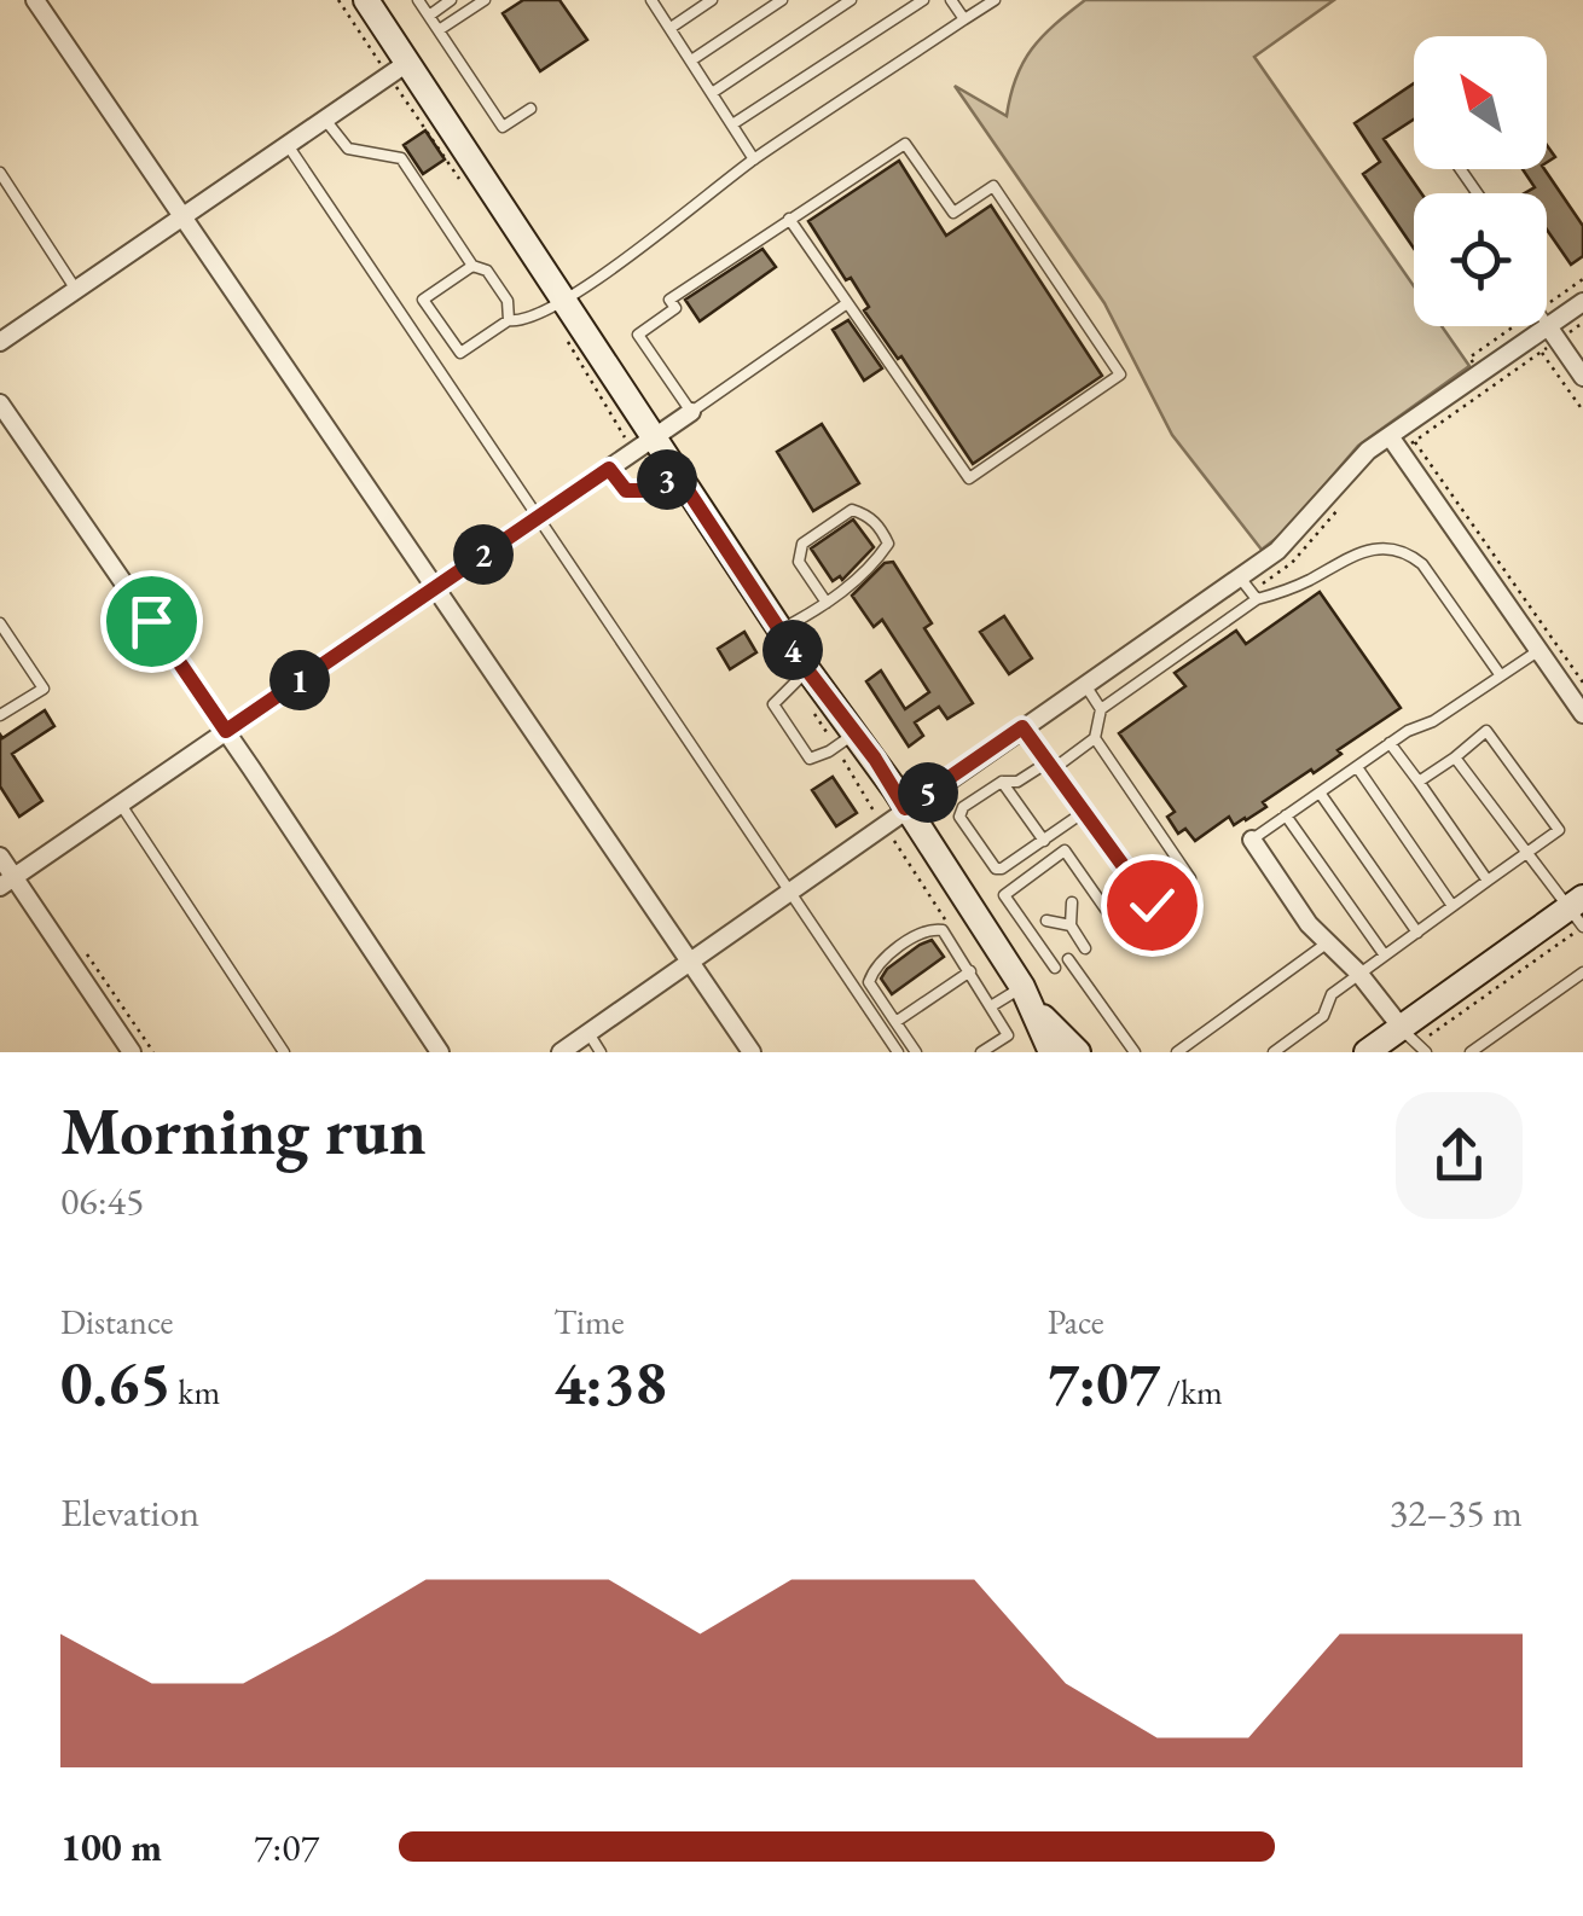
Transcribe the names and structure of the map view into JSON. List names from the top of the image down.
{
  "north": "top left",
  "page": {
    "pins": [
      "3",
      "2",
      "4",
      "1",
      "5"
    ],
    "heading": ["Morning run", "06:45"],
    "stats": [
      ["Distance", "0.65 km"],
      ["Time", "4:38"],
      ["Pace", "7:07 /km"]
    ],
    "chart": ["Elevation", "32–35 m"],
    "list": [
      {
        "name": "100 m",
        "note": "7:07"
      }
    ]
  }
}
